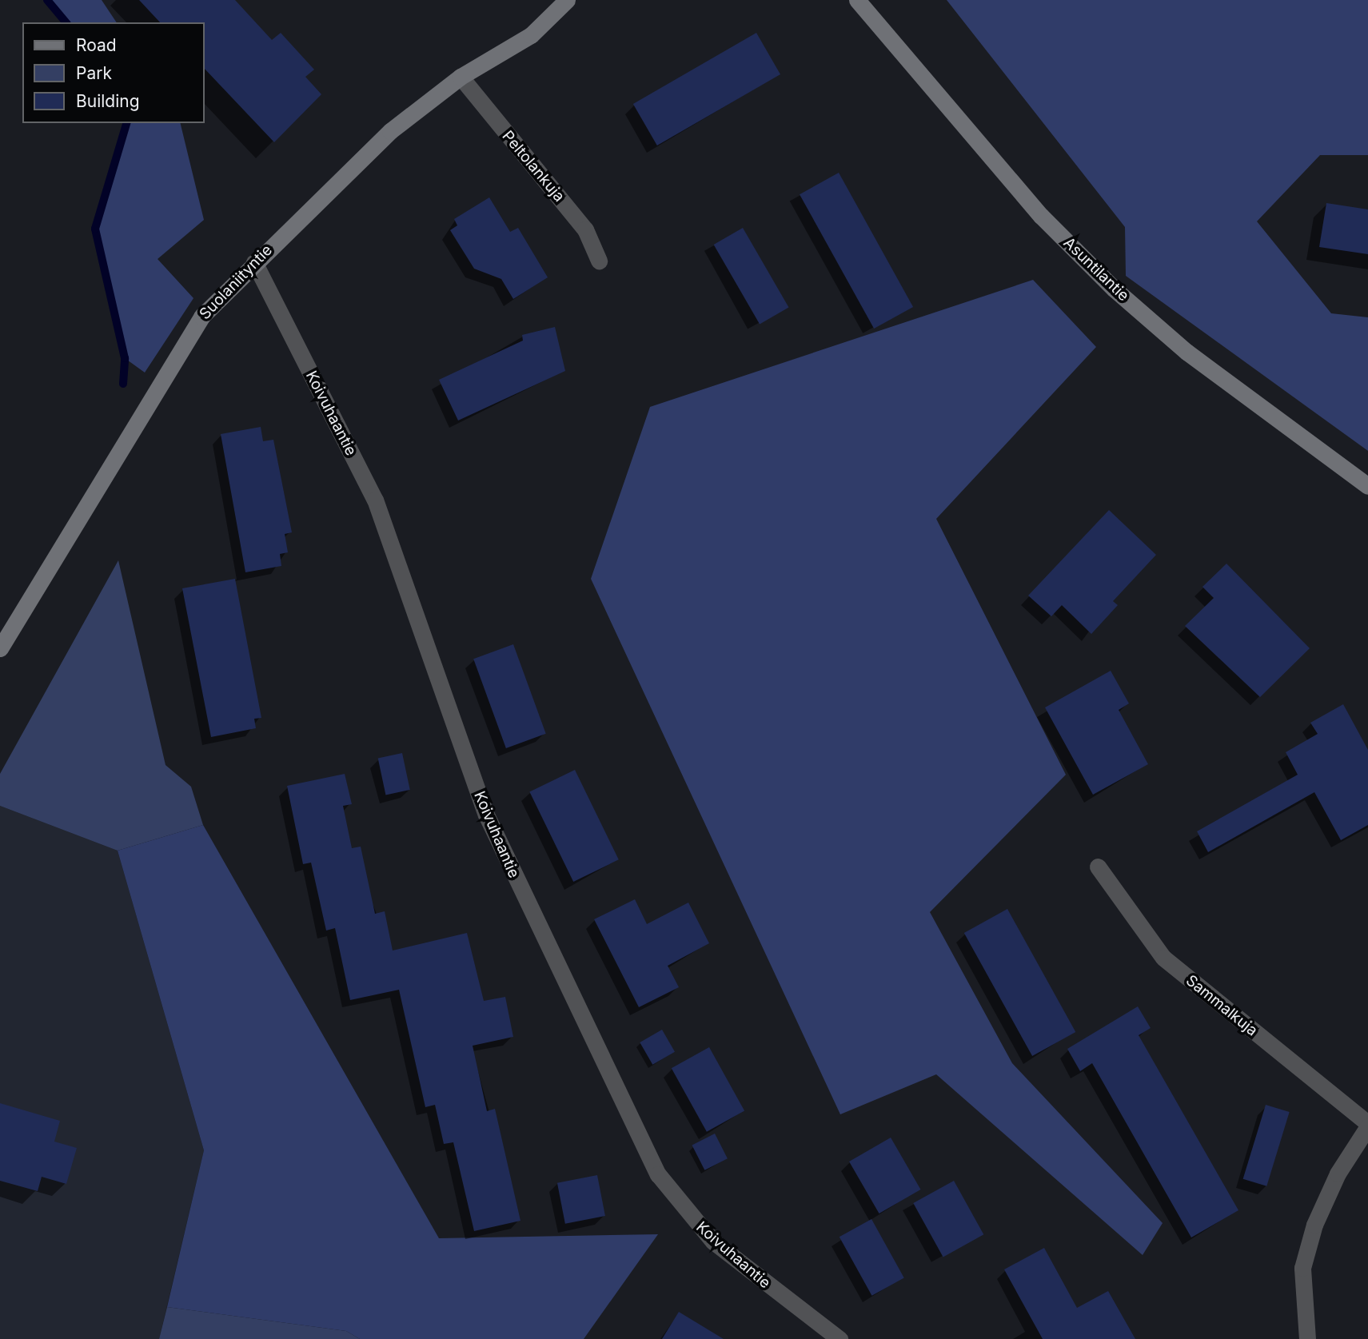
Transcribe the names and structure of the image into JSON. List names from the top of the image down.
{
  "streets": {
    "street": [
      "Peltolankuja",
      "Asuntilantie",
      "Suolaniityntie",
      "Koivuhaantie",
      "Sammalkuja"
    ]
  },
  "crossings": [
    ["Peltolankuja", "Suolaniityntie"],
    ["Suolaniityntie", "Koivuhaantie"]
  ],
  "legend": ["Road", "Park", "Building"]
}
